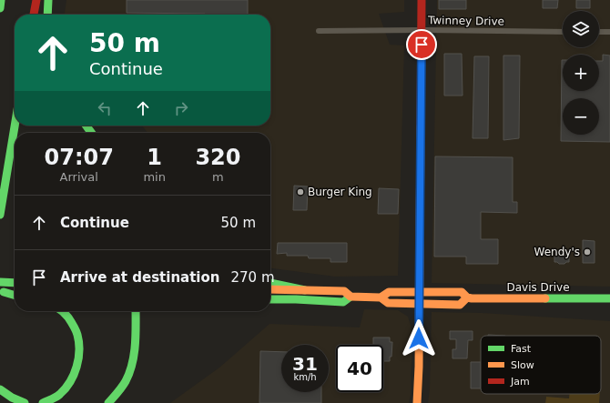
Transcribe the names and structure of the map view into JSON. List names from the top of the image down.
{
  "streets": {
    "main road": ["Davis Drive"],
    "street": ["Twinney Drive"]
  },
  "places": ["Burger King", "Wendy's"],
  "legend": ["Fast", "Slow", "Jam"],
  "page": {
    "map_buttons": ["+", "−"],
    "turn": ["50 m", "Continue"],
    "eta": [
      "07:07",
      "Arrival",
      "1",
      "min",
      "320",
      "m"
    ],
    "list": [
      {
        "name": "Continue",
        "value": "50 m"
      },
      {
        "name": "Arrive at destination",
        "value": "270 m"
      }
    ],
    "speed": "31 km/h",
    "limit": "40"
  }
}
